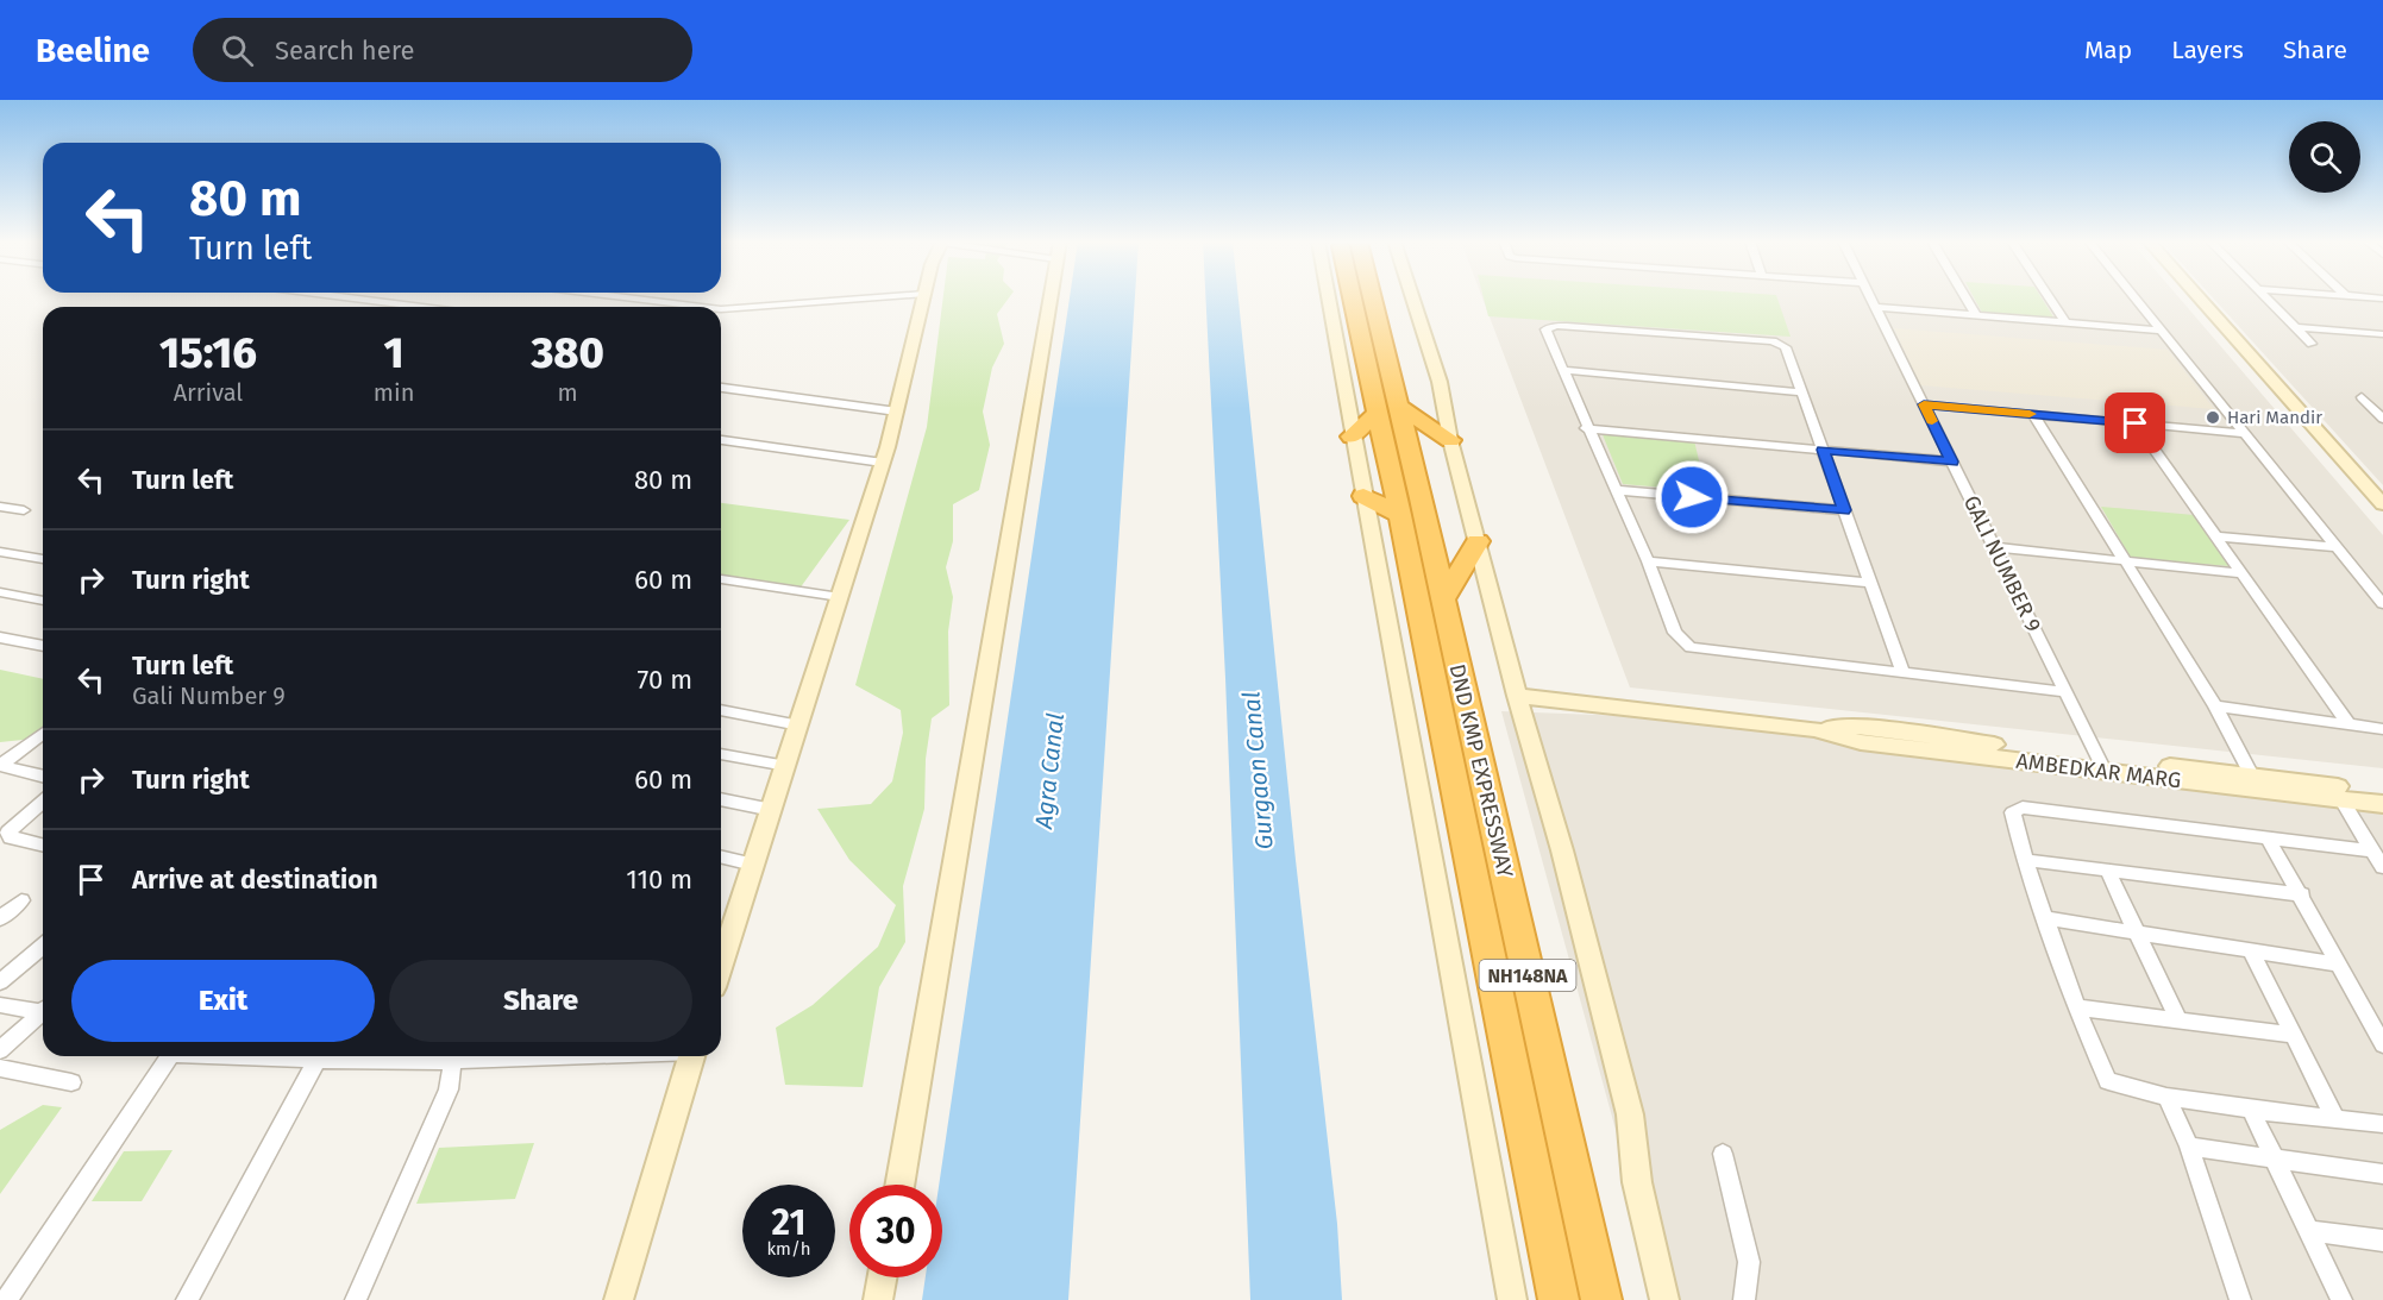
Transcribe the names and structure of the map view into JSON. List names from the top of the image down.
{
  "streets": {
    "highway": ["DND KMP EXPRESSWAY", "NH148NA"],
    "street": ["GALI NUMBER 9", "AMBEDKAR MARG"]
  },
  "crossings": [
    ["GALI NUMBER 9", "AMBEDKAR MARG"]
  ],
  "water": ["Agra Canal", "Gurgaon Canal"],
  "places": ["Hari Mandir"],
  "page": {
    "header": "Beeline",
    "search": "Search here",
    "nav": ["Map", "Layers", "Share"],
    "turn": ["80 m", "Turn left"],
    "eta": [
      "15:16",
      "Arrival",
      "1",
      "min",
      "380",
      "m"
    ],
    "list": [
      {
        "name": "Turn left",
        "value": "80 m"
      },
      {
        "name": "Turn right",
        "value": "60 m"
      },
      {
        "name": "Turn left",
        "note": "Gali Number 9",
        "value": "70 m"
      },
      {
        "name": "Turn right",
        "value": "60 m"
      },
      {
        "name": "Arrive at destination",
        "value": "110 m"
      }
    ],
    "buttons": ["Exit", "Share"],
    "speed": "21 km/h",
    "limit": "30"
  }
}
